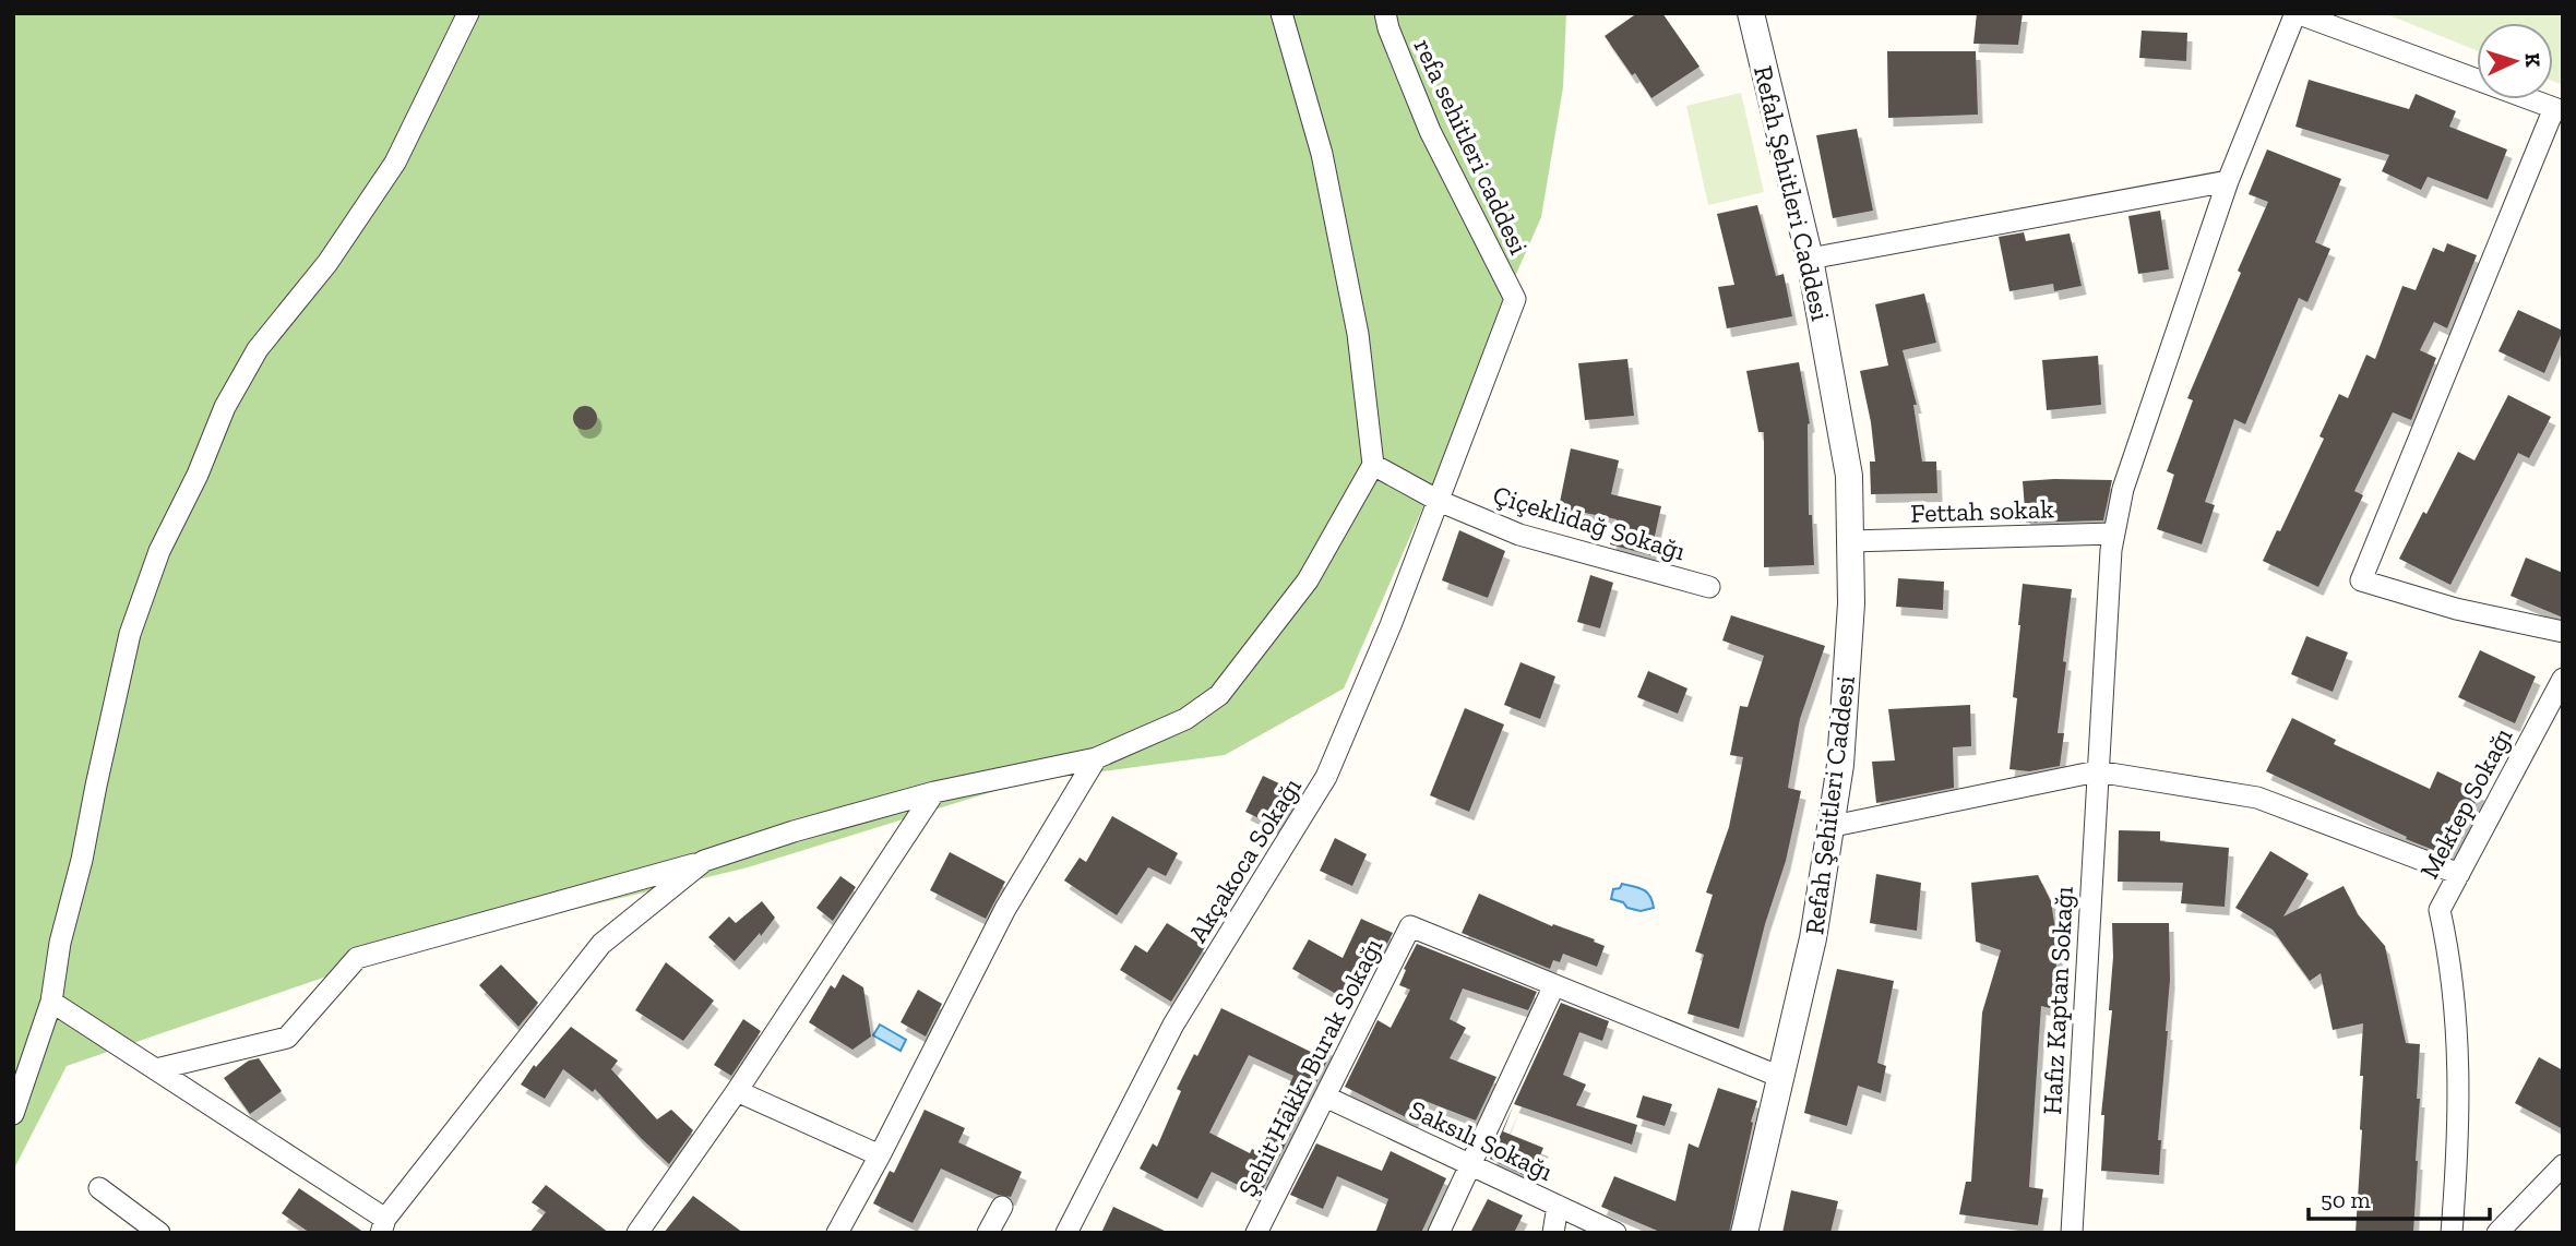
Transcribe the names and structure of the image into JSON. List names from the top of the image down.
{
  "streets": {
    "street": [
      "refa sehitleri caddesi",
      "Refah Şehitleri Caddesi",
      "Fettah sokak",
      "Çiçeklidağ Sokağı",
      "Mektep Sokağı",
      "Akçakoca Sokağı",
      "Hafız Kaptan Sokağı",
      "Şehit Hakkı Burak Sokağı",
      "Saksılı Sokağı"
    ]
  },
  "crossings": [
    ["refa sehitleri caddesi", "Akçakoca Sokağı"],
    ["Refah Şehitleri Caddesi", "Fettah sokak"],
    ["Fettah sokak", "Hafız Kaptan Sokağı"],
    ["Çiçeklidağ Sokağı", "Akçakoca Sokağı"],
    ["Şehit Hakkı Burak Sokağı", "Saksılı Sokağı"]
  ],
  "scale_bar": "50 m",
  "north": "right"
}
